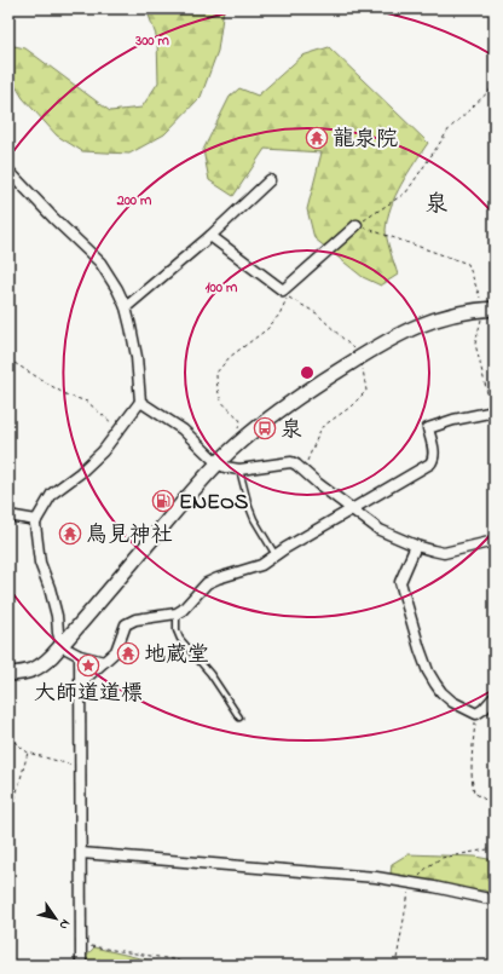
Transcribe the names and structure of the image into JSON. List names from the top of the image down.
{
  "districts": ["泉"],
  "places": {
    "temple": ["龍泉院", "鳥見神社", "地蔵堂"],
    "bus stop": ["泉"],
    "fuel station": ["ENEOS"],
    "place": ["大師道道標"]
  },
  "north": "bottom right",
  "rings": ["300 m", "200 m", "100 m"]
}
